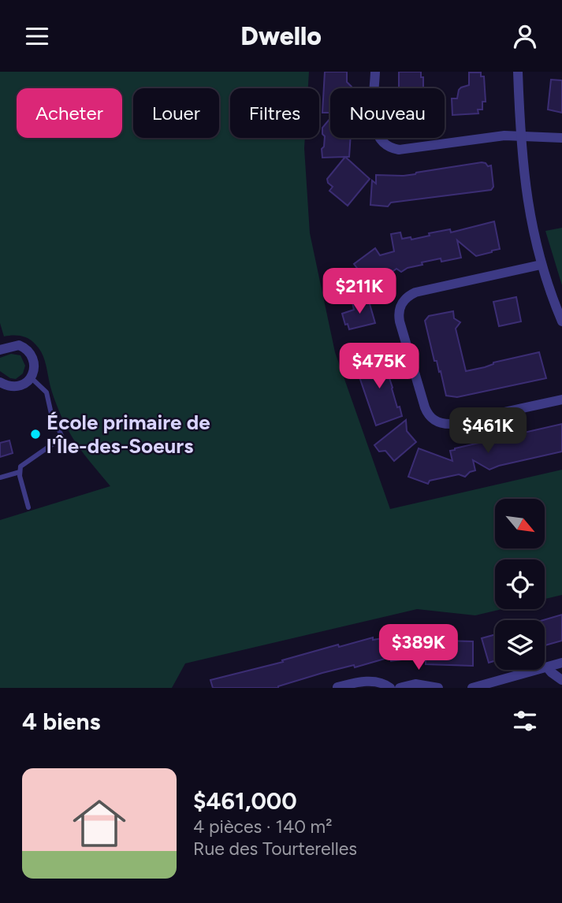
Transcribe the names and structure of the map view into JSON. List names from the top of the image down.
{
  "places": ["École primaire de l'Île-des-Soeurs"],
  "north": "bottom right",
  "page": {
    "header": "Dwello",
    "chip": [
      "Acheter",
      "Louer",
      "Filtres",
      "Nouveau"
    ],
    "price": [
      "$211K",
      "$475K",
      "$461K",
      "$389K"
    ],
    "heading": "4 biens",
    "list": [
      {
        "name": "$461,000",
        "note": "4 pièces · 140 m² · Rue des Tourterelles"
      }
    ]
  }
}
